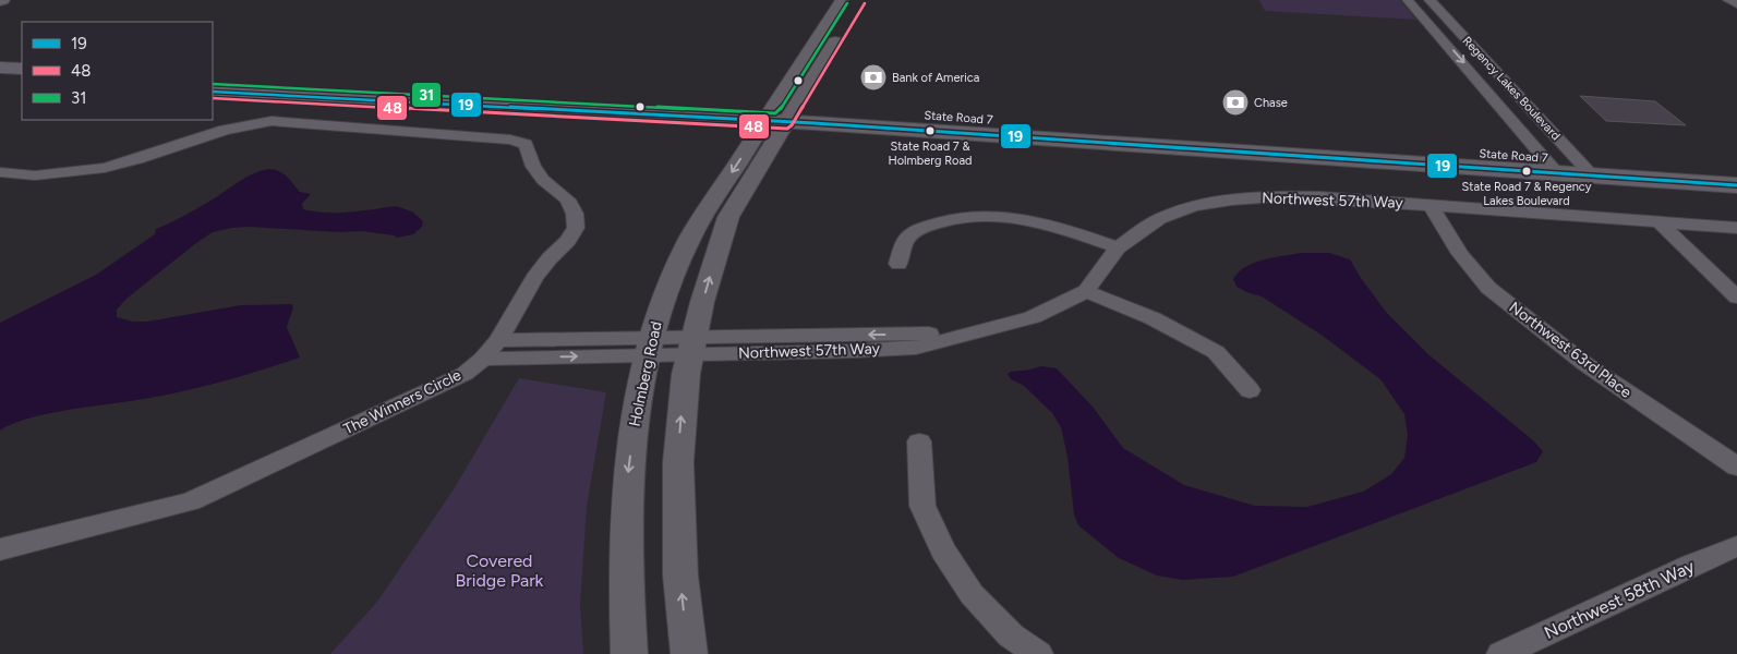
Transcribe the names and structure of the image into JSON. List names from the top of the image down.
{
  "streets": {
    "main road": ["State Road 7"],
    "street": [
      "Regency Lakes Boulevard",
      "Northwest 57th Way",
      "Northwest 63rd Place",
      "Holmberg Road",
      "The Winners Circle",
      "Northwest 58th Way"
    ]
  },
  "crossings": [
    ["Regency Lakes Boulevard", "State Road 7"],
    ["State Road 7", "Holmberg Road"],
    ["Northwest 57th Way", "Northwest 63rd Place"],
    ["Northwest 57th Way", "Holmberg Road"],
    ["Northwest 57th Way", "The Winners Circle"]
  ],
  "parks": ["Covered Bridge Park"],
  "places": {
    "bank": ["Bank of America", "Chase"],
    "other": ["State Road 7 & Holmberg Road", "State Road 7 & Regency Lakes Boulevard"]
  },
  "lines": ["transit line 48", "transit line 31", "transit line 19"],
  "legend": ["19", "48", "31"]
}
